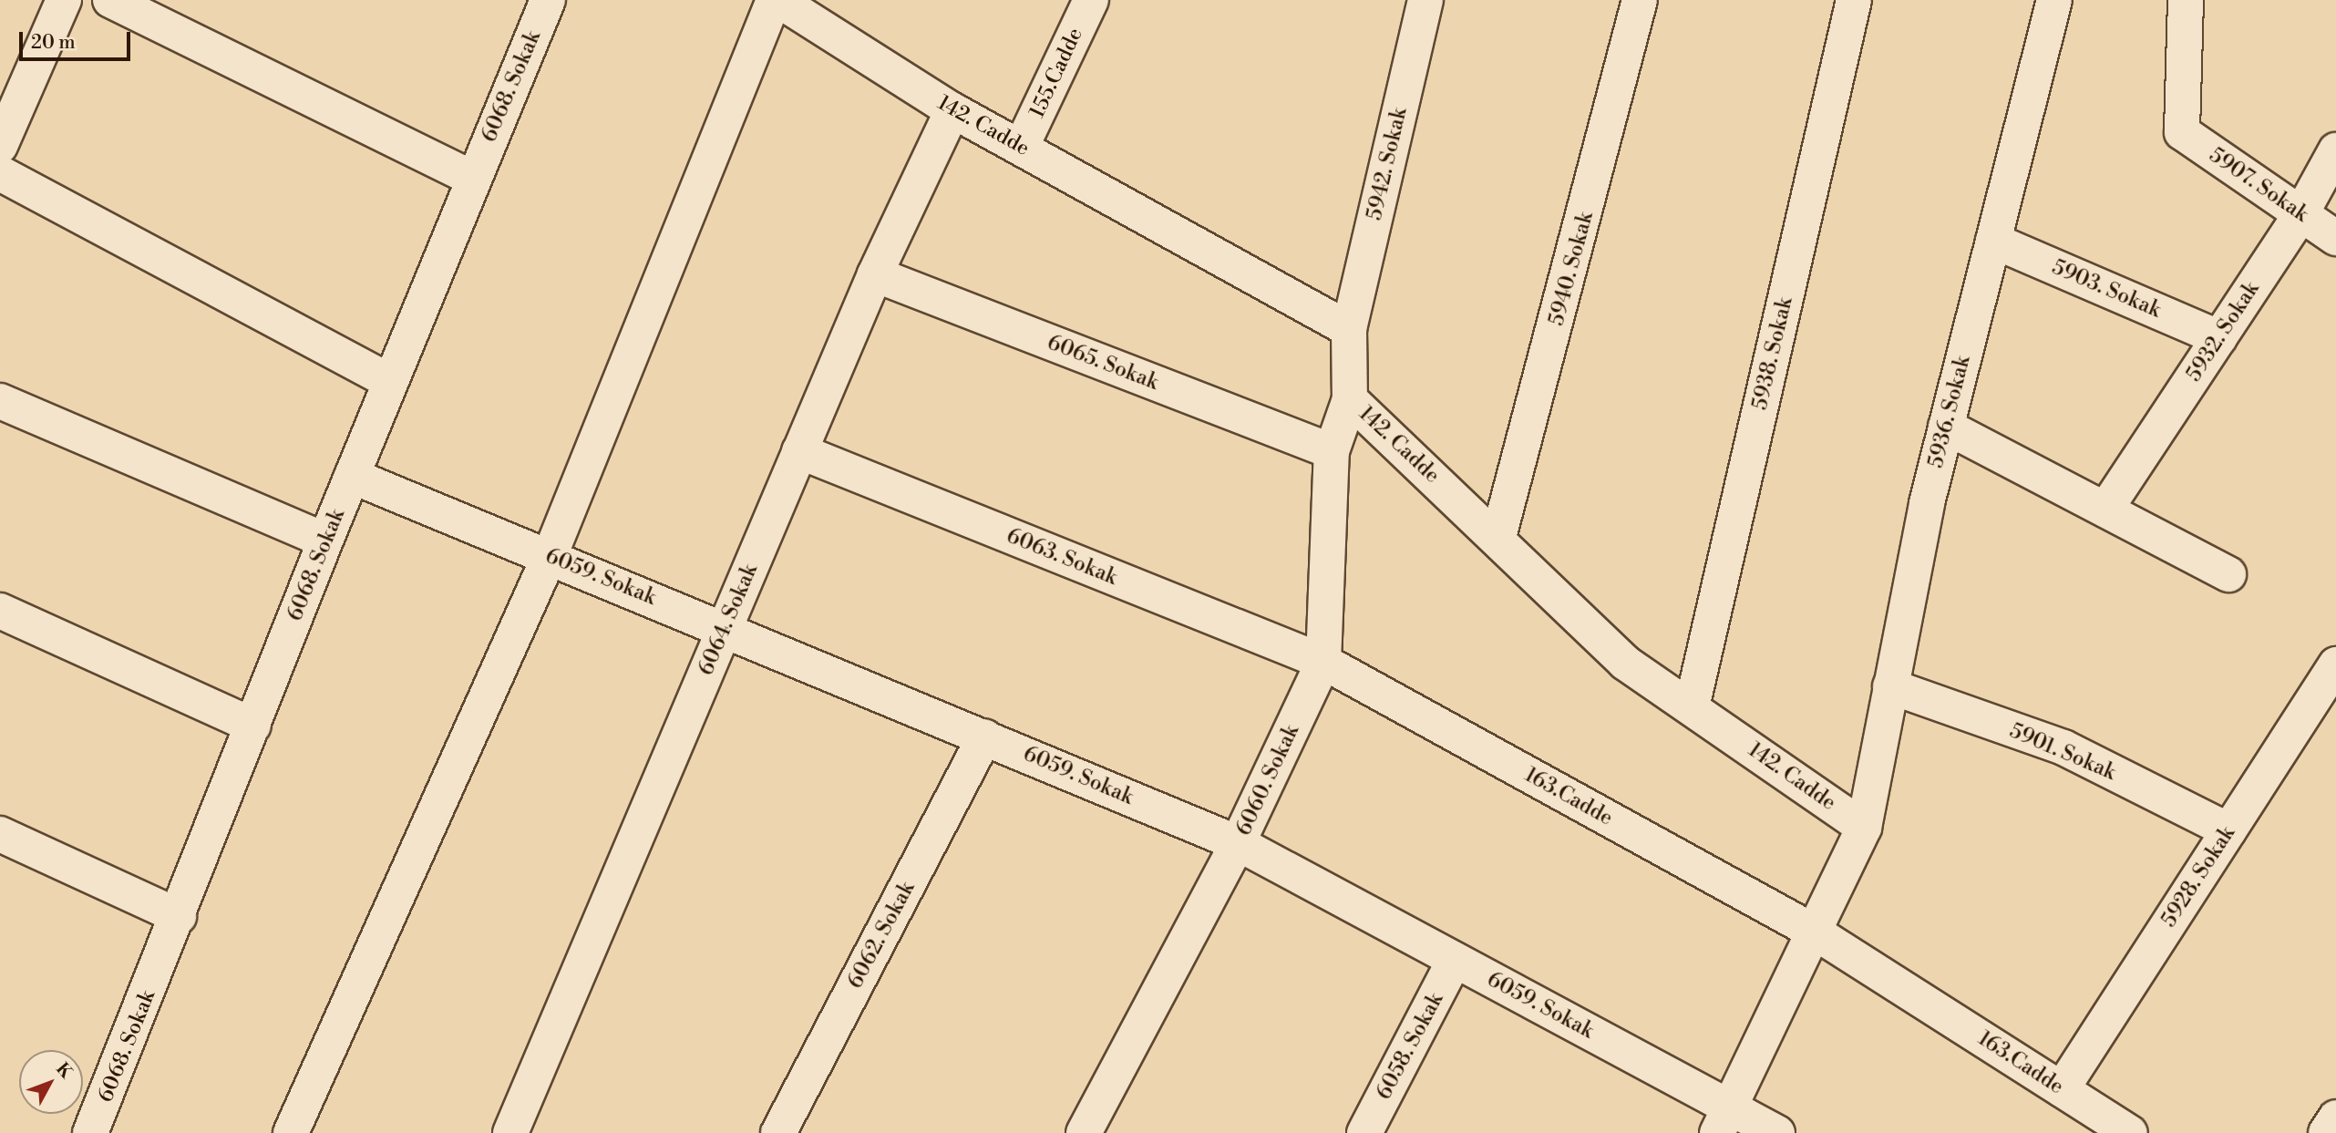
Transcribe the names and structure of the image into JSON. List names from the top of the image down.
{
  "streets": {
    "street": [
      "155.Cadde",
      "6068. Sokak",
      "142. Cadde",
      "5942. Sokak",
      "5907. Sokak",
      "5940. Sokak",
      "5903. Sokak",
      "5932. Sokak",
      "5938. Sokak",
      "6065. Sokak",
      "5936. Sokak",
      "6063. Sokak",
      "6059. Sokak",
      "6064. Sokak",
      "5901. Sokak",
      "6060. Sokak",
      "163.Cadde",
      "5928. Sokak",
      "6062. Sokak",
      "6058. Sokak"
    ]
  },
  "crossings": [
    ["155.Cadde", "142. Cadde"],
    ["6068. Sokak", "6059. Sokak"],
    ["142. Cadde", "5942. Sokak"],
    ["142. Cadde", "5940. Sokak"],
    ["142. Cadde", "5938. Sokak"],
    ["142. Cadde", "5936. Sokak"],
    ["142. Cadde", "6064. Sokak"],
    ["142. Cadde", "6060. Sokak"],
    ["5907. Sokak", "5932. Sokak"],
    ["5903. Sokak", "5932. Sokak"],
    ["5903. Sokak", "5936. Sokak"],
    ["6065. Sokak", "6064. Sokak"],
    ["6065. Sokak", "6060. Sokak"],
    ["5936. Sokak", "5901. Sokak"],
    ["6063. Sokak", "6064. Sokak"],
    ["6063. Sokak", "6060. Sokak"],
    ["6063. Sokak", "163.Cadde"],
    ["6059. Sokak", "6064. Sokak"],
    ["6059. Sokak", "6060. Sokak"],
    ["6059. Sokak", "6062. Sokak"],
    ["6059. Sokak", "6058. Sokak"],
    ["5901. Sokak", "5928. Sokak"],
    ["6060. Sokak", "163.Cadde"],
    ["163.Cadde", "5928. Sokak"]
  ],
  "scale_bar": "20 m",
  "north": "top right"
}
